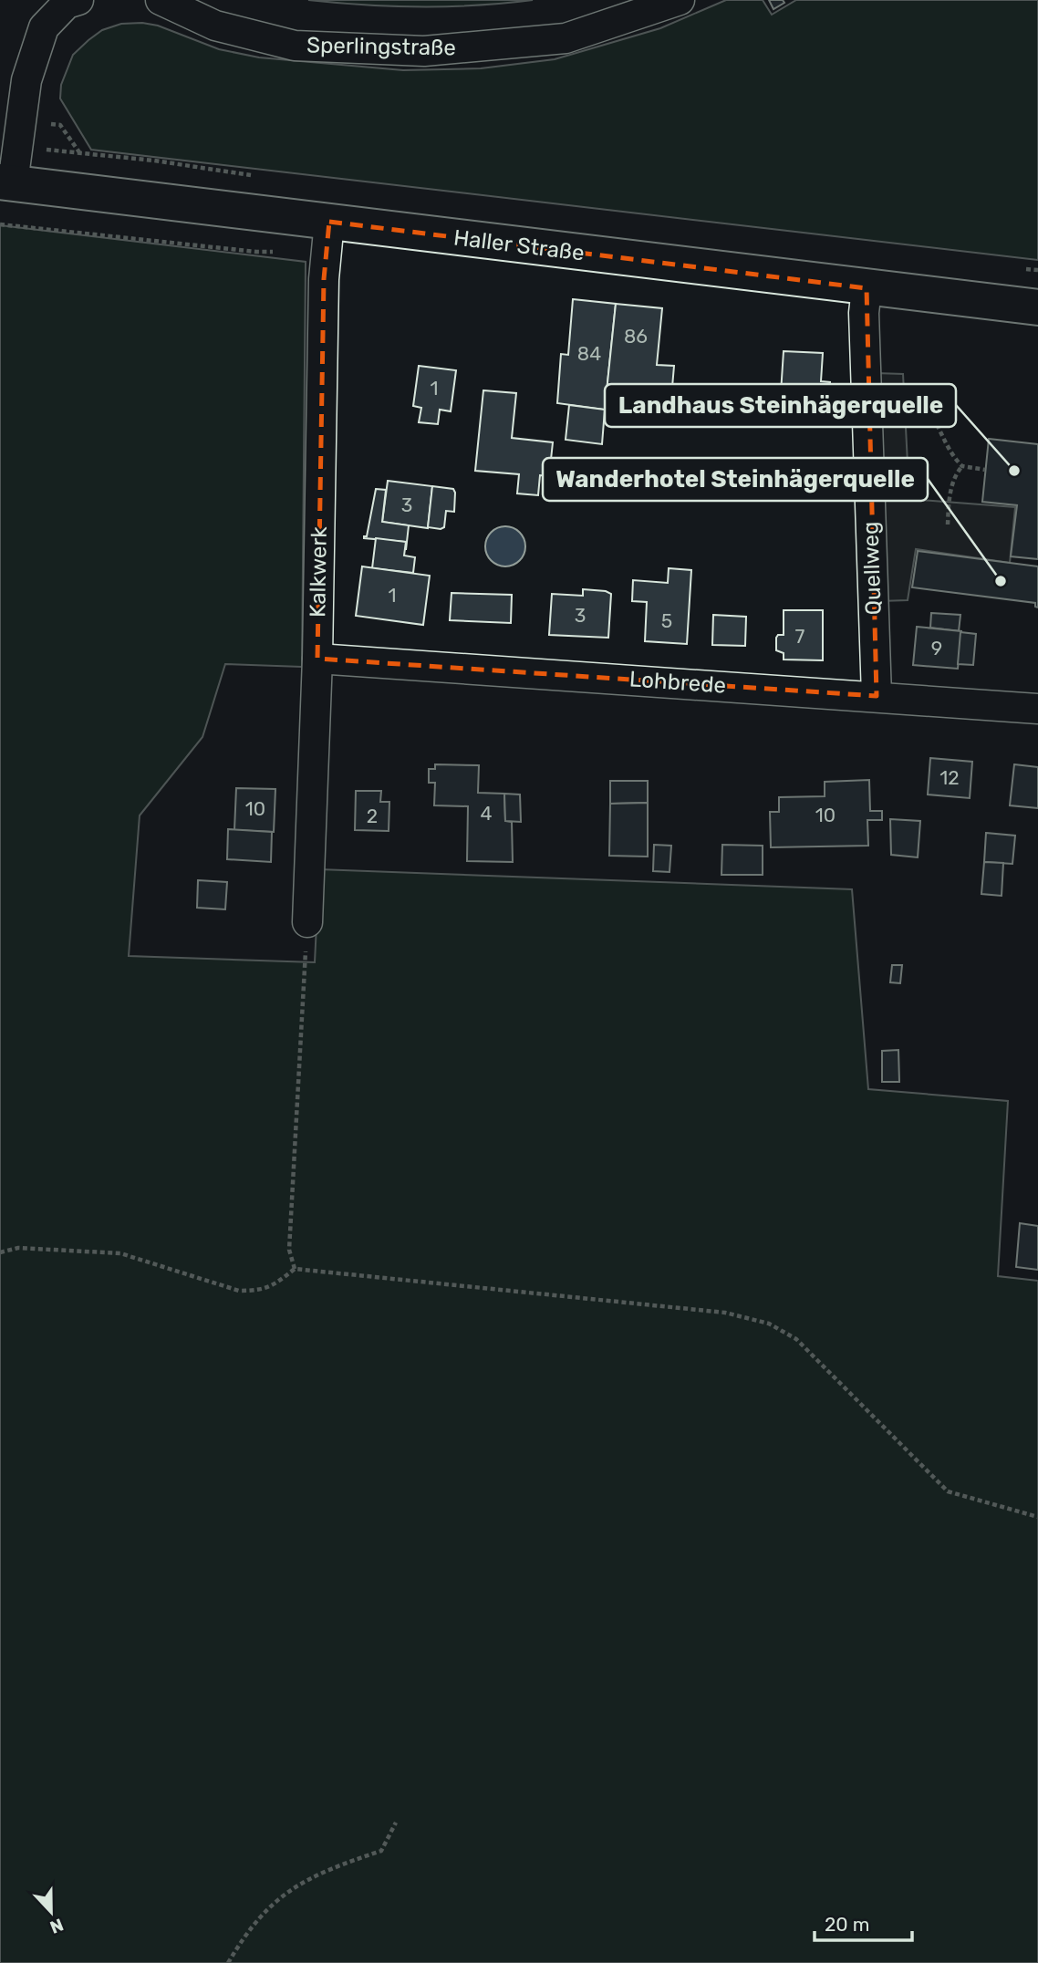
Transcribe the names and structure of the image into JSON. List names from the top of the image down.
{
  "streets": {
    "main road": ["Haller Straße"],
    "street": [
      "Sperlingstraße",
      "Quellweg",
      "Kalkwerk",
      "Lohbrede"
    ]
  },
  "crossings": [
    ["Haller Straße", "Quellweg"],
    ["Haller Straße", "Kalkwerk"],
    ["Quellweg", "Lohbrede"],
    ["Kalkwerk", "Lohbrede"]
  ],
  "places": ["Landhaus Steinhägerquelle", "Wanderhotel Steinhägerquelle"],
  "house_numbers": [
    "86",
    "84",
    "1",
    "3",
    "1",
    "3",
    "5",
    "7",
    "9",
    "12",
    "10",
    "4",
    "10",
    "2"
  ],
  "scale_bar": "20 m",
  "north": "bottom"
}
